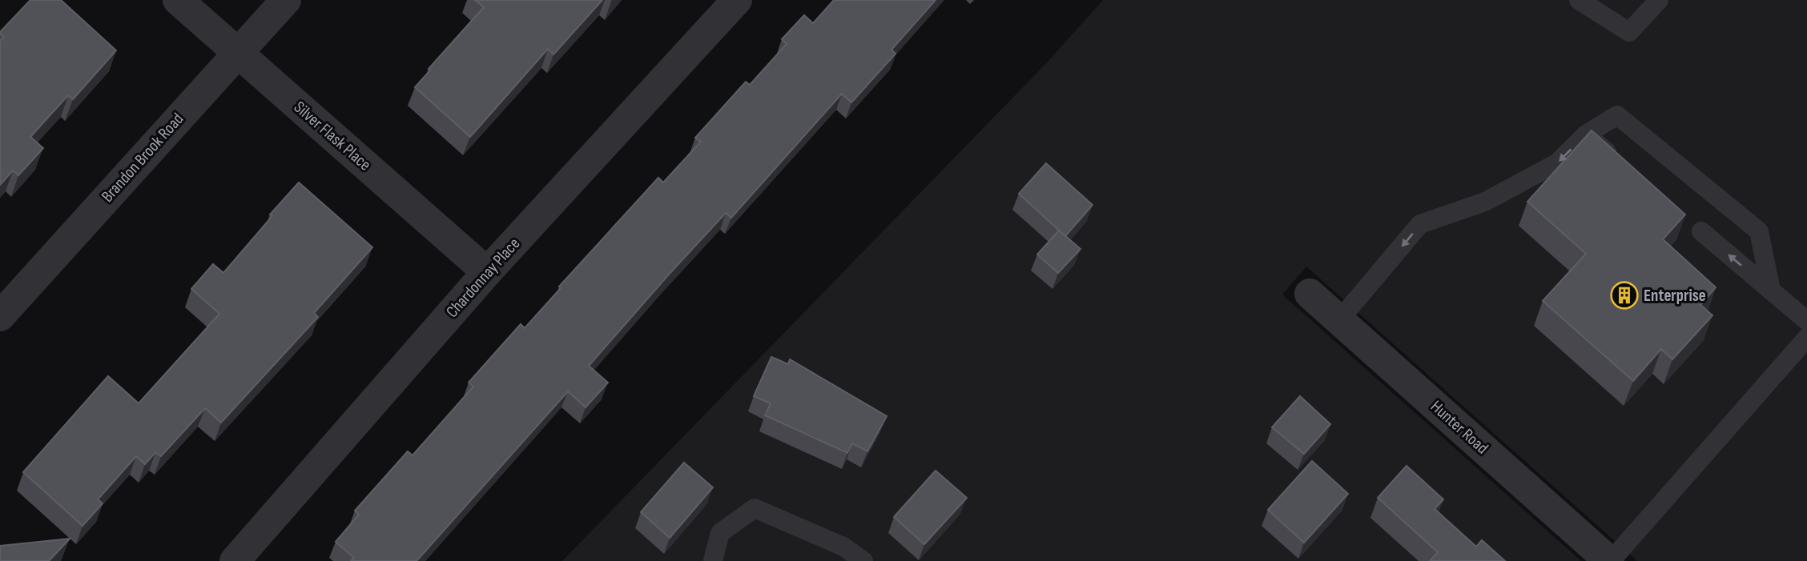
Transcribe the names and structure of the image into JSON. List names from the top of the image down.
{
  "streets": {
    "street": [
      "Silver Flask Place",
      "Brandon Brook Road",
      "Chardonnay Place",
      "Hunter Road"
    ]
  },
  "crossings": [
    ["Silver Flask Place", "Brandon Brook Road"],
    ["Silver Flask Place", "Chardonnay Place"]
  ],
  "places": {
    "building": ["Enterprise"]
  }
}
